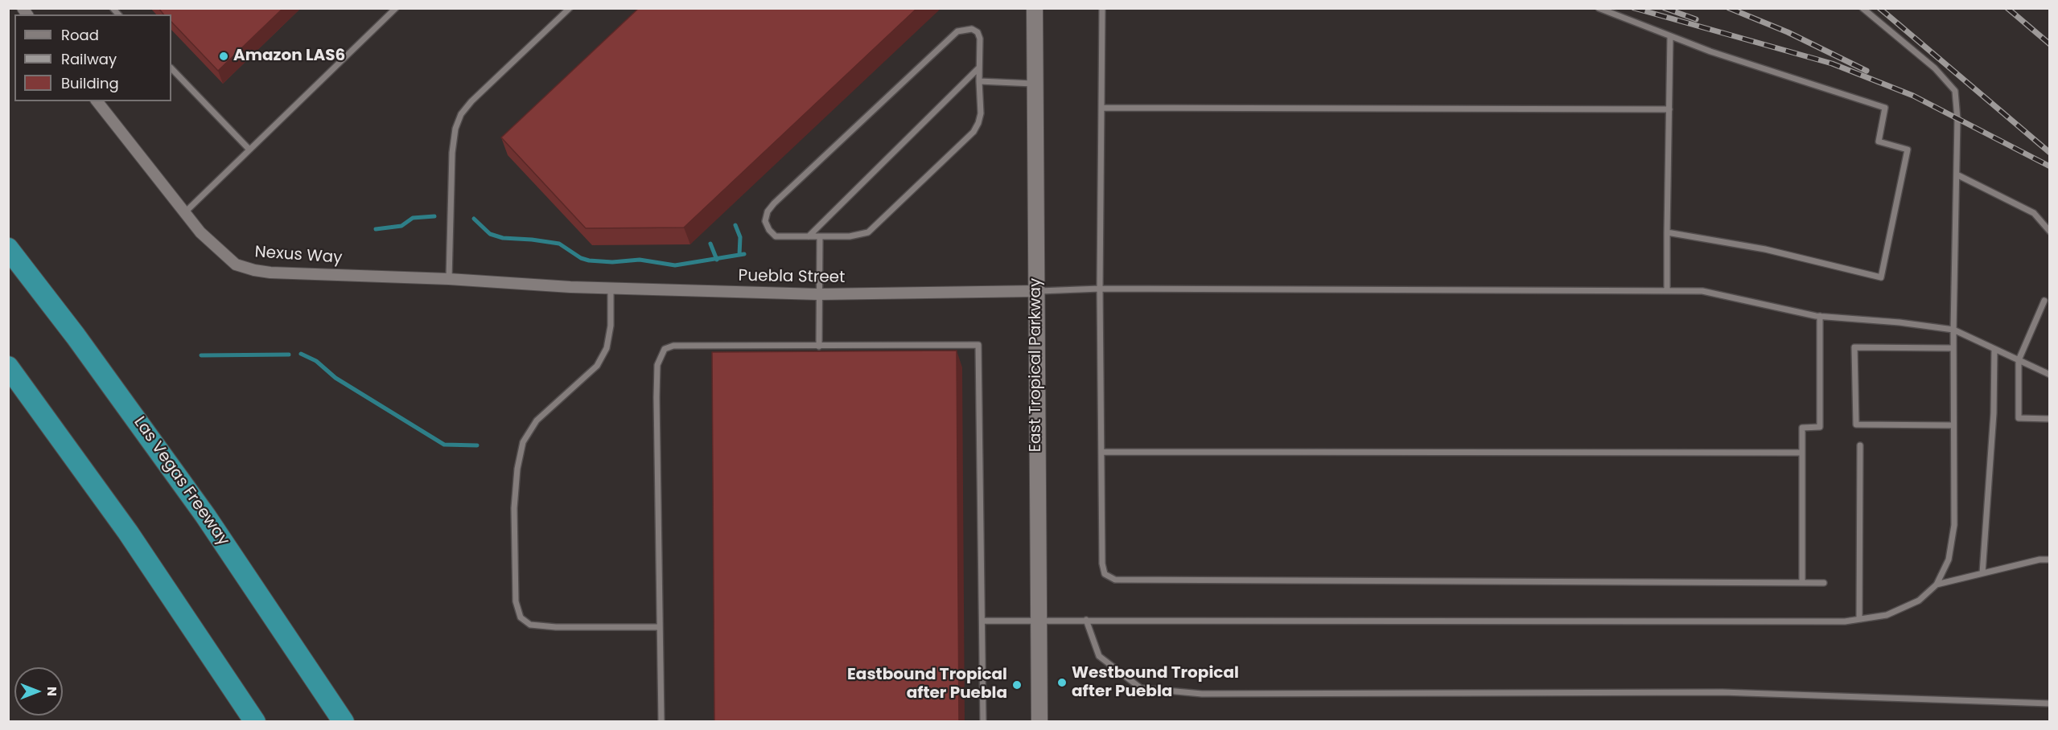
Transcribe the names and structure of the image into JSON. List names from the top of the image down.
{
  "streets": {
    "highway": ["Las Vegas Freeway"],
    "street": ["Nexus Way", "Puebla Street", "East Tropical Parkway"]
  },
  "crossings": [
    ["Nexus Way", "Puebla Street"],
    ["Puebla Street", "East Tropical Parkway"]
  ],
  "places": ["Amazon LAS6", "Westbound Tropical after Puebla", "Eastbound Tropical after Puebla"],
  "legend": ["Road", "Railway", "Building"],
  "north": "right"
}
